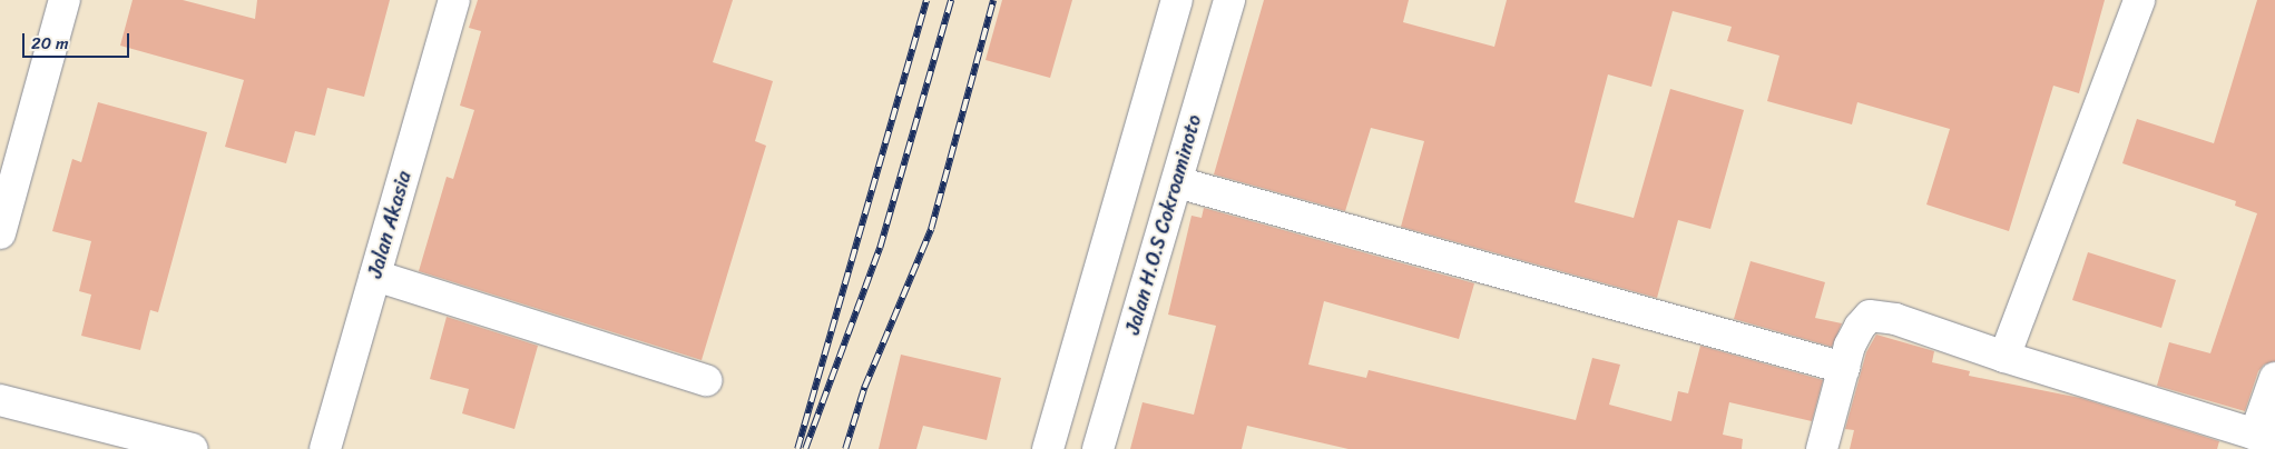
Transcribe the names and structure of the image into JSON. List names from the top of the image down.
{
  "streets": {
    "street": ["Jalan Akasia", "Jalan H.O.S Cokroaminoto"]
  },
  "scale_bar": "20 m"
}
